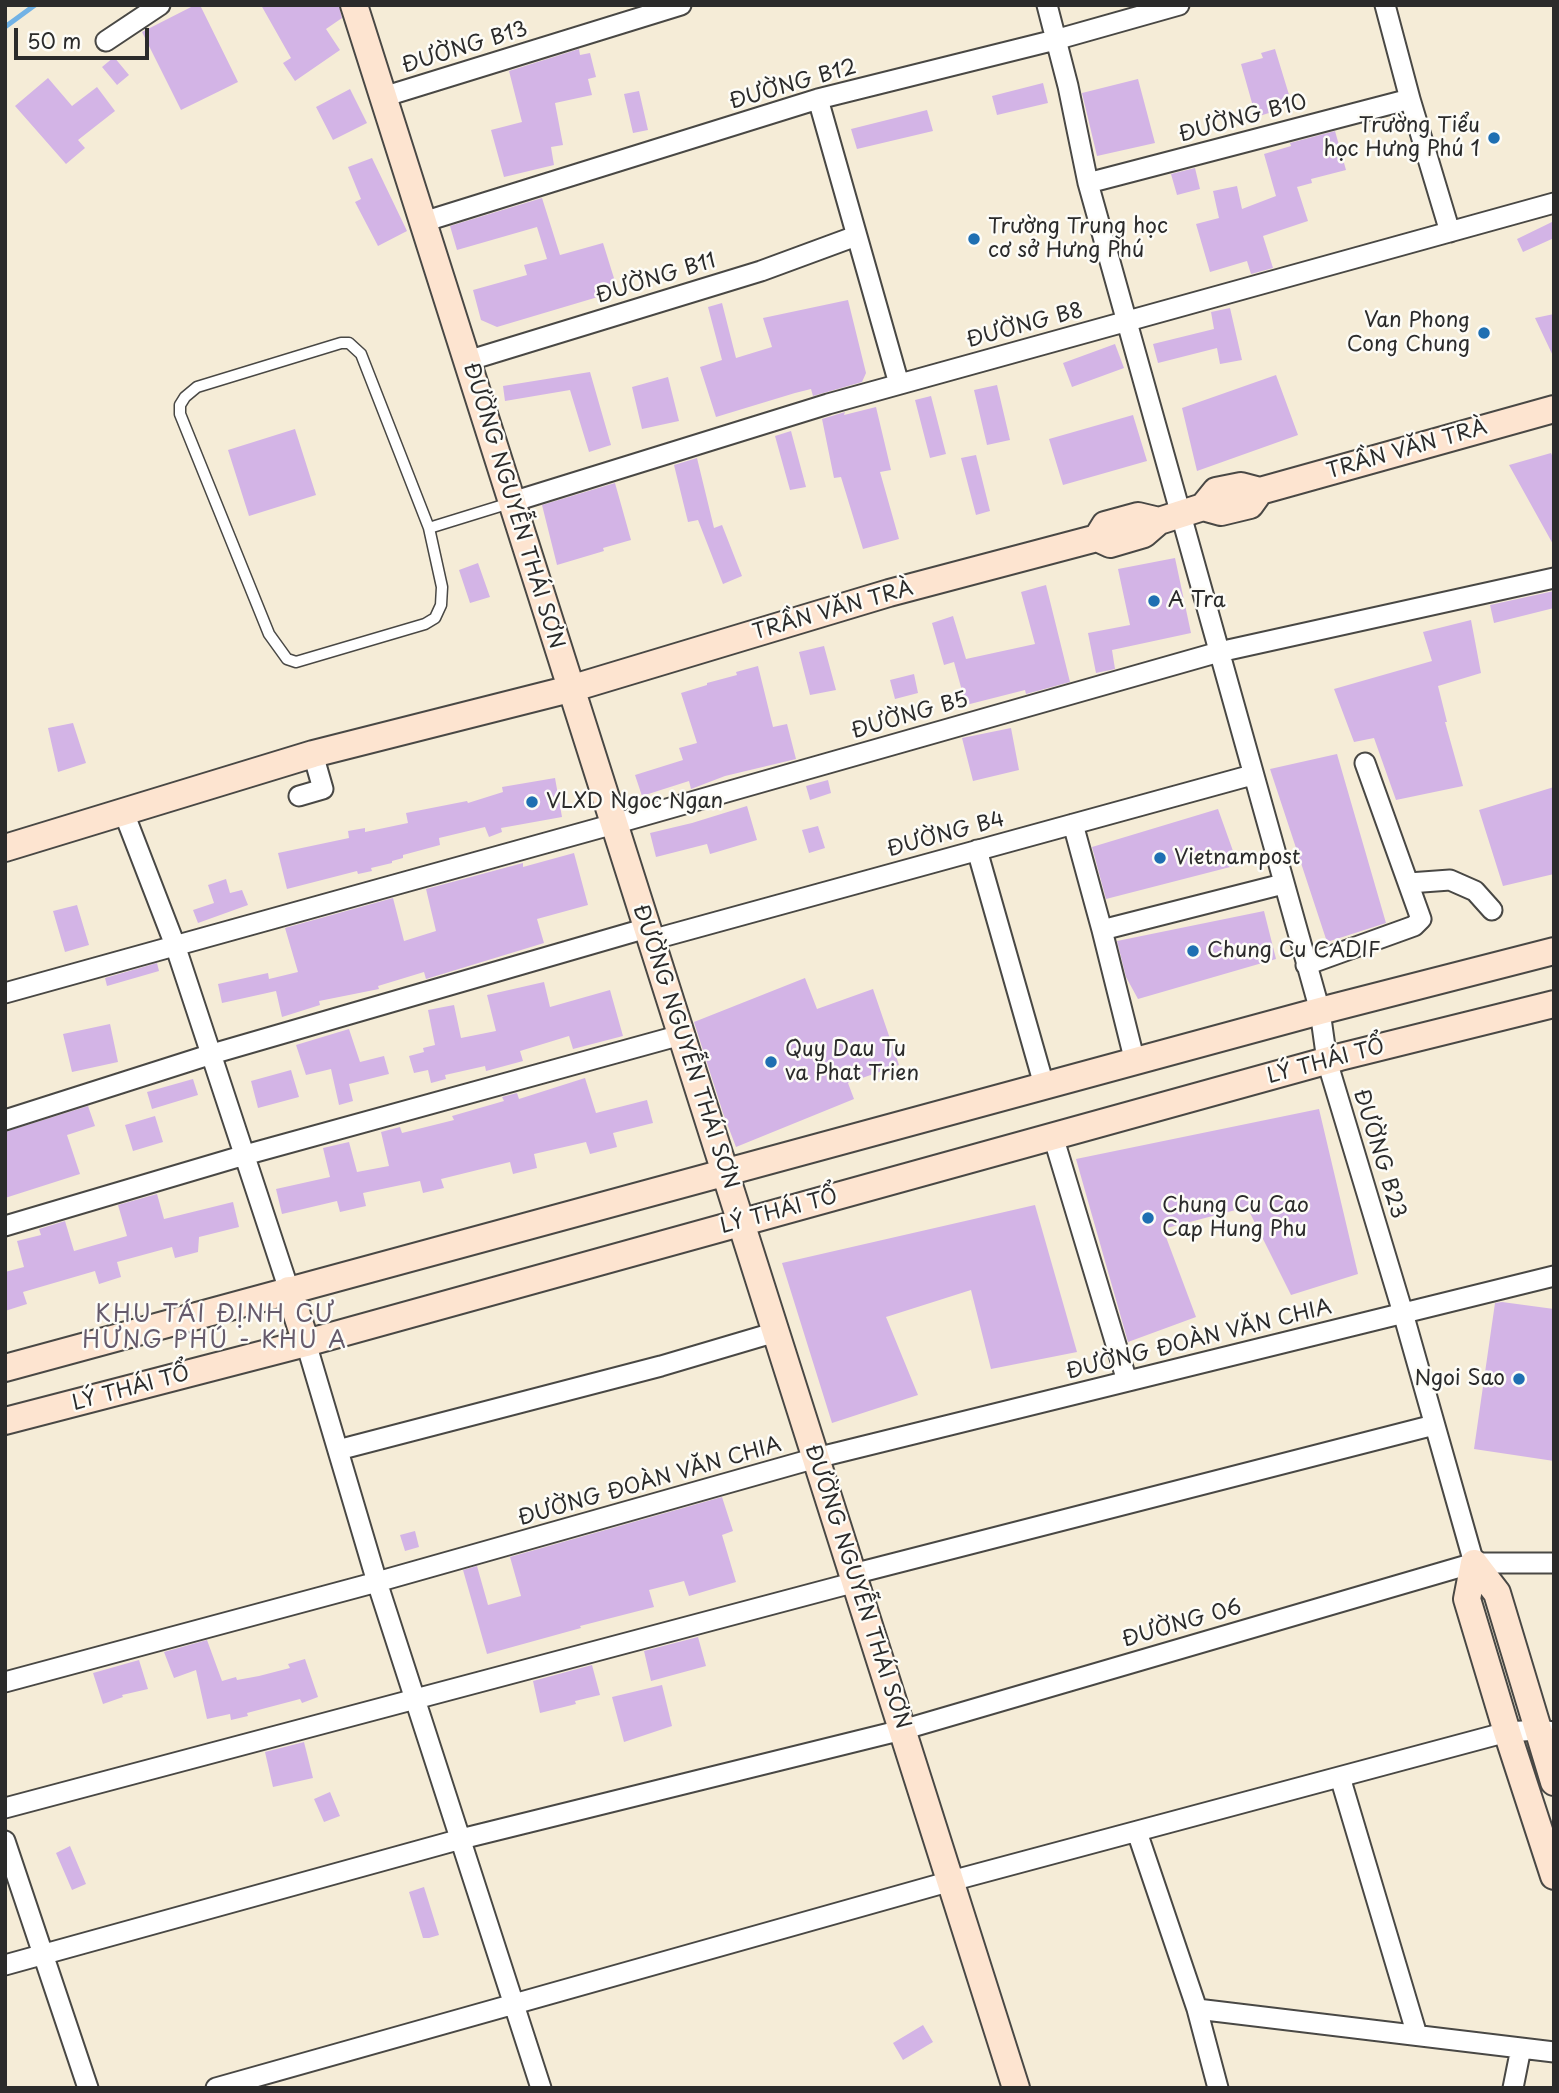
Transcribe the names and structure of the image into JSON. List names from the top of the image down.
{
  "streets": {
    "street": [
      "ĐƯỜNG B13",
      "ĐƯỜNG B12",
      "ĐƯỜNG B10",
      "ĐƯỜNG B11",
      "ĐƯỜNG B8",
      "TRẦN VĂN TRÀ",
      "ĐƯỜNG NGUYỄN THÁI SƠN",
      "ĐƯỜNG B5",
      "ĐƯỜNG B4",
      "LÝ THÁI TỔ",
      "ĐƯỜNG B23",
      "ĐƯỜNG ĐOÀN VĂN CHIA",
      "ĐƯỜNG 06"
    ]
  },
  "crossings": [
    ["ĐƯỜNG B13", "ĐƯỜNG NGUYỄN THÁI SƠN"],
    ["ĐƯỜNG B12", "ĐƯỜNG NGUYỄN THÁI SƠN"],
    ["ĐƯỜNG B12", "ĐƯỜNG B23"],
    ["ĐƯỜNG B10", "ĐƯỜNG B23"],
    ["ĐƯỜNG B11", "ĐƯỜNG NGUYỄN THÁI SƠN"],
    ["ĐƯỜNG B8", "ĐƯỜNG NGUYỄN THÁI SƠN"],
    ["ĐƯỜNG B8", "ĐƯỜNG B23"],
    ["TRẦN VĂN TRÀ", "ĐƯỜNG NGUYỄN THÁI SƠN"],
    ["TRẦN VĂN TRÀ", "ĐƯỜNG B23"],
    ["ĐƯỜNG NGUYỄN THÁI SƠN", "ĐƯỜNG B5"],
    ["ĐƯỜNG NGUYỄN THÁI SƠN", "ĐƯỜNG B4"],
    ["ĐƯỜNG NGUYỄN THÁI SƠN", "LÝ THÁI TỔ"],
    ["ĐƯỜNG NGUYỄN THÁI SƠN", "ĐƯỜNG ĐOÀN VĂN CHIA"],
    ["ĐƯỜNG NGUYỄN THÁI SƠN", "ĐƯỜNG 06"],
    ["ĐƯỜNG B5", "ĐƯỜNG B23"],
    ["ĐƯỜNG B4", "ĐƯỜNG B23"],
    ["LÝ THÁI TỔ", "ĐƯỜNG B23"],
    ["ĐƯỜNG B23", "ĐƯỜNG ĐOÀN VĂN CHIA"],
    ["ĐƯỜNG B23", "ĐƯỜNG 06"]
  ],
  "districts": ["KHU TÁI ĐỊNH CƯ HƯNG PHÚ - KHU A"],
  "places": [
    "Trường Tiểu học Hưng Phú 1",
    "Trường Trung học cơ sở Hưng Phú",
    "Van Phong Cong Chung",
    "A Tra",
    "VLXD Ngoc Ngan",
    "Vietnampost",
    "Chung Cu CADIF",
    "Quy Dau Tu va Phat Trien",
    "Chung Cu Cao Cap Hung Phu",
    "Ngoi Sao"
  ],
  "scale_bar": "50 m"
}
